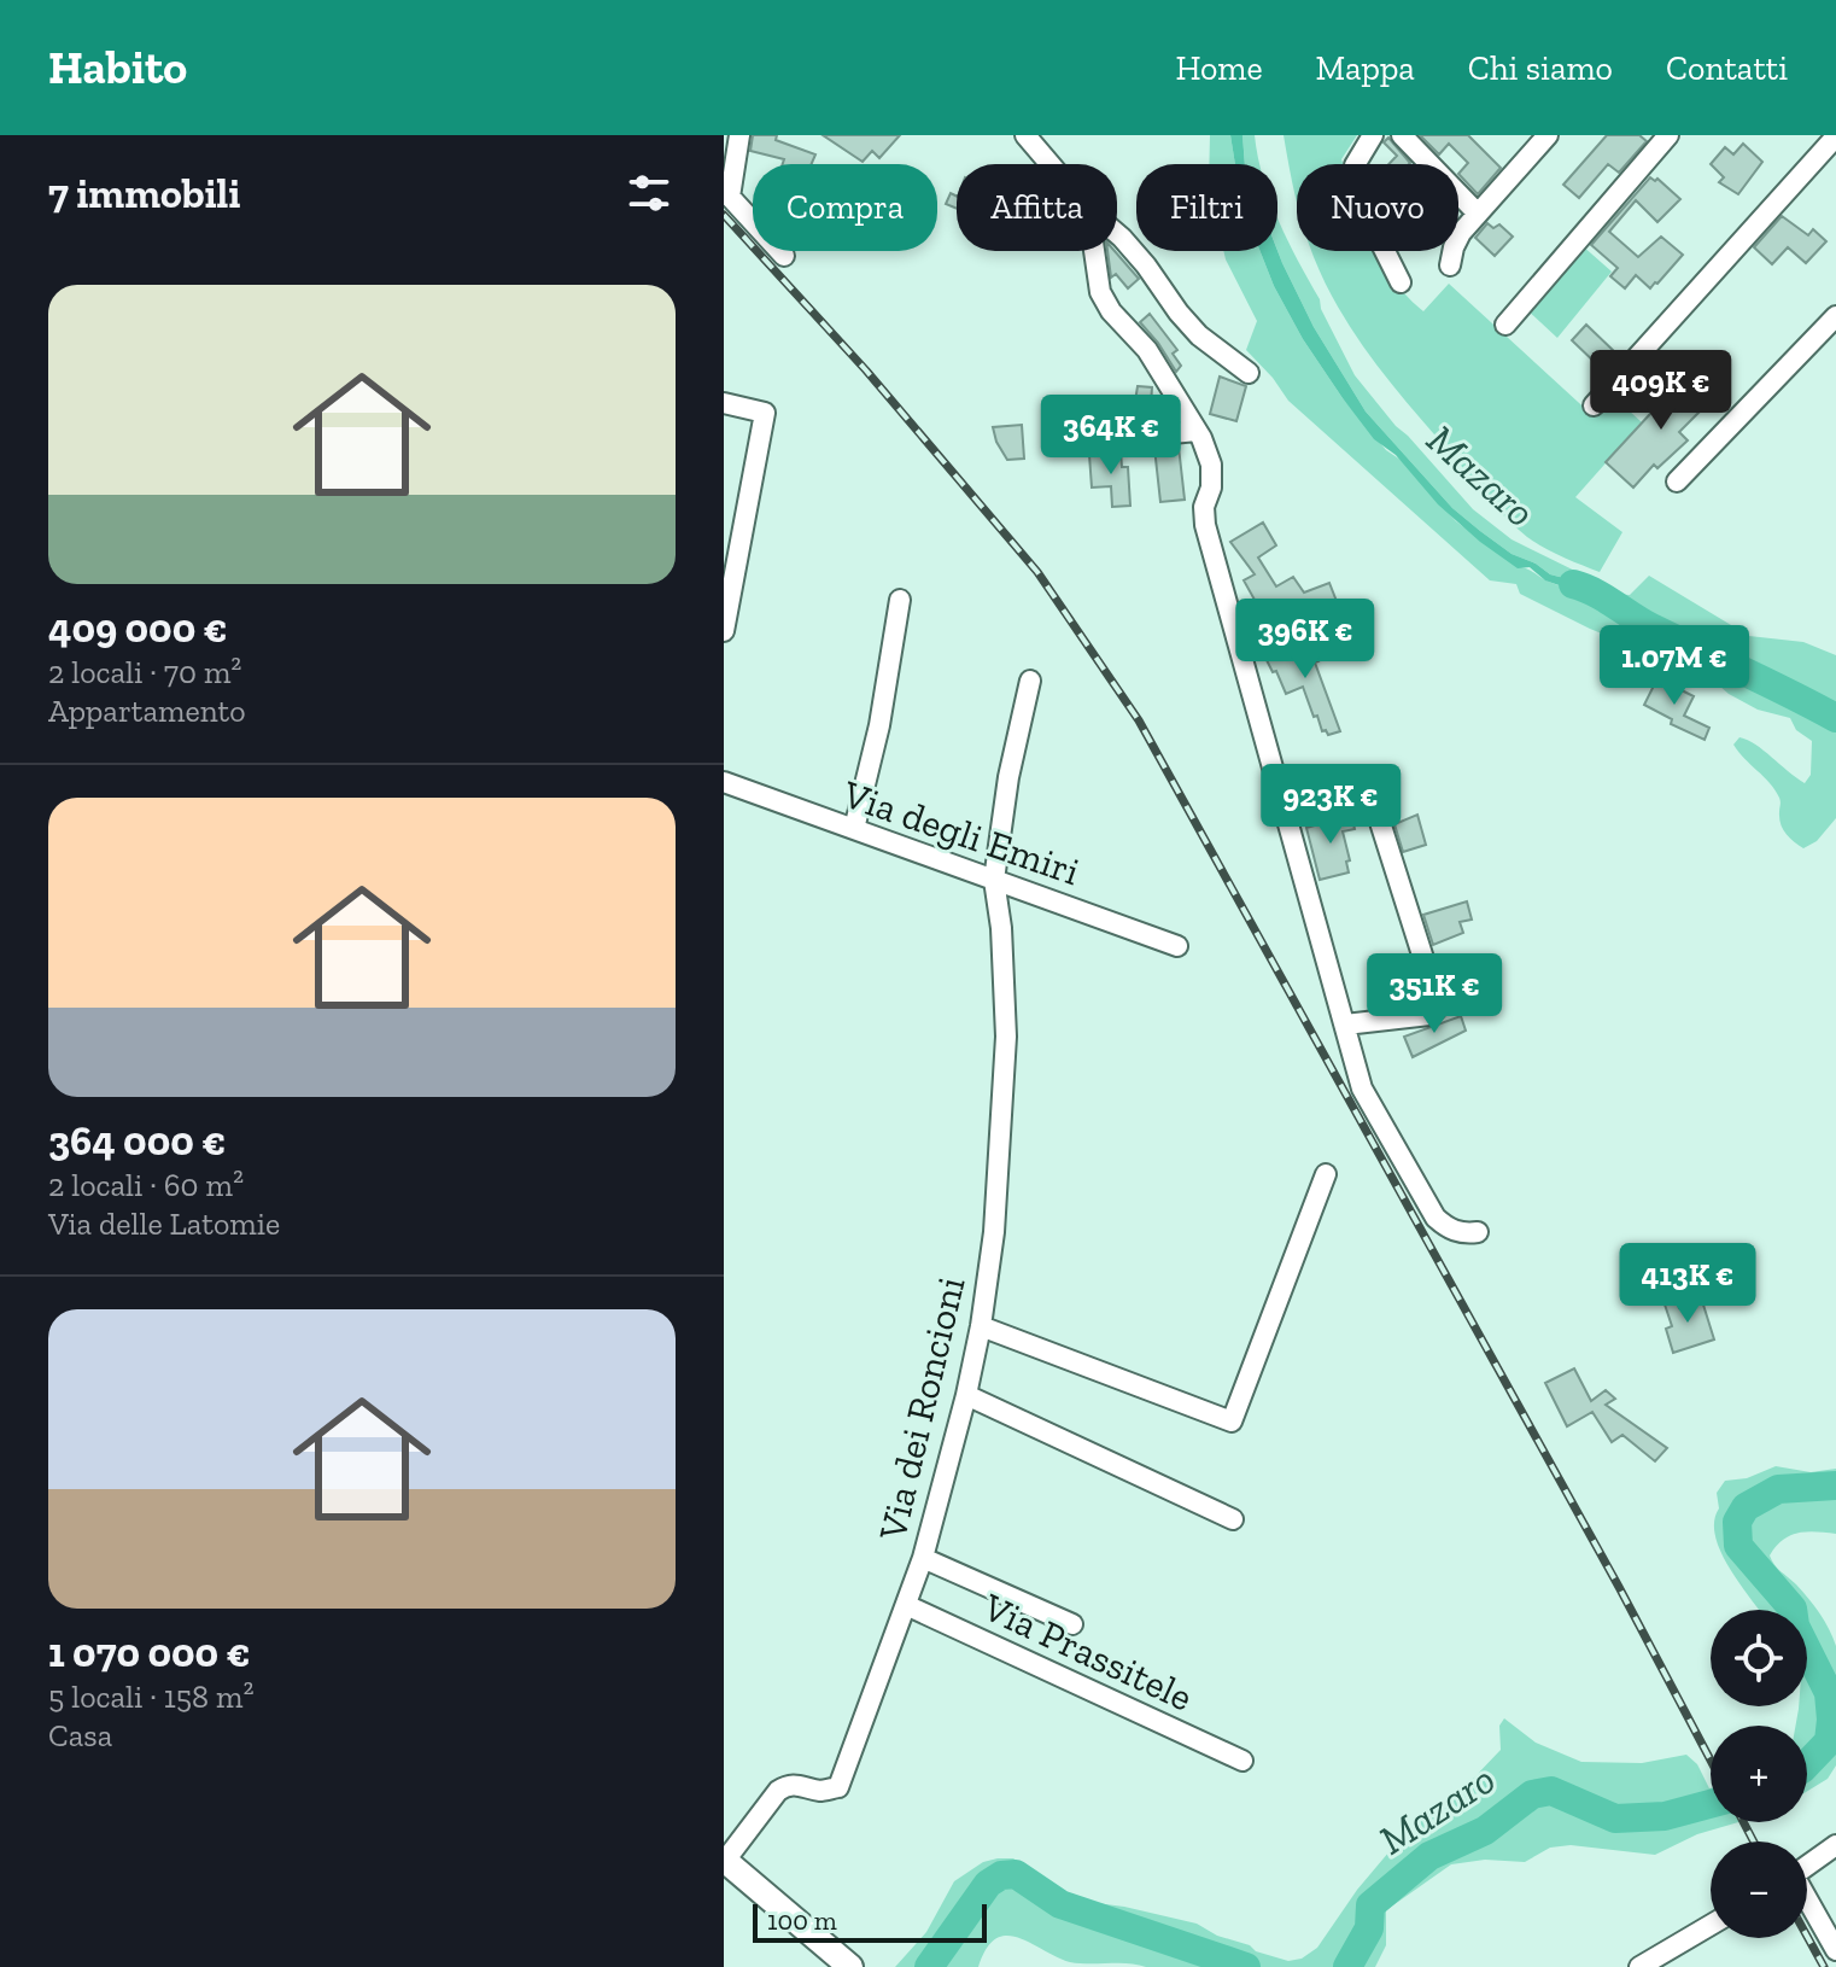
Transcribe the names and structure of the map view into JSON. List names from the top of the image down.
{
  "streets": {
    "street": ["Via degli Emiri", "Via dei Roncioni", "Via Prassitele"]
  },
  "crossings": [
    ["Via degli Emiri", "Via dei Roncioni"],
    ["Via dei Roncioni", "Via Prassitele"]
  ],
  "water": ["Mazaro"],
  "scale_bar": "100 m",
  "page": {
    "header": "Habito",
    "nav": [
      "Home",
      "Mappa",
      "Chi siamo",
      "Contatti"
    ],
    "heading": "7 immobili",
    "chip": [
      "Compra",
      "Affitta",
      "Filtri",
      "Nuovo"
    ],
    "list": [
      {
        "name": "409 000 €",
        "note": "2 locali · 70 m² · Appartamento"
      },
      {
        "name": "364 000 €",
        "note": "2 locali · 60 m² · Via delle Latomie"
      },
      {
        "name": "1 070 000 €",
        "note": "5 locali · 158 m² · Casa"
      }
    ],
    "price": [
      "409K €",
      "364K €",
      "396K €",
      "1.07M €",
      "923K €",
      "351K €",
      "413K €"
    ],
    "map_buttons": ["+", "−"],
    "scale": "100 m"
  }
}
